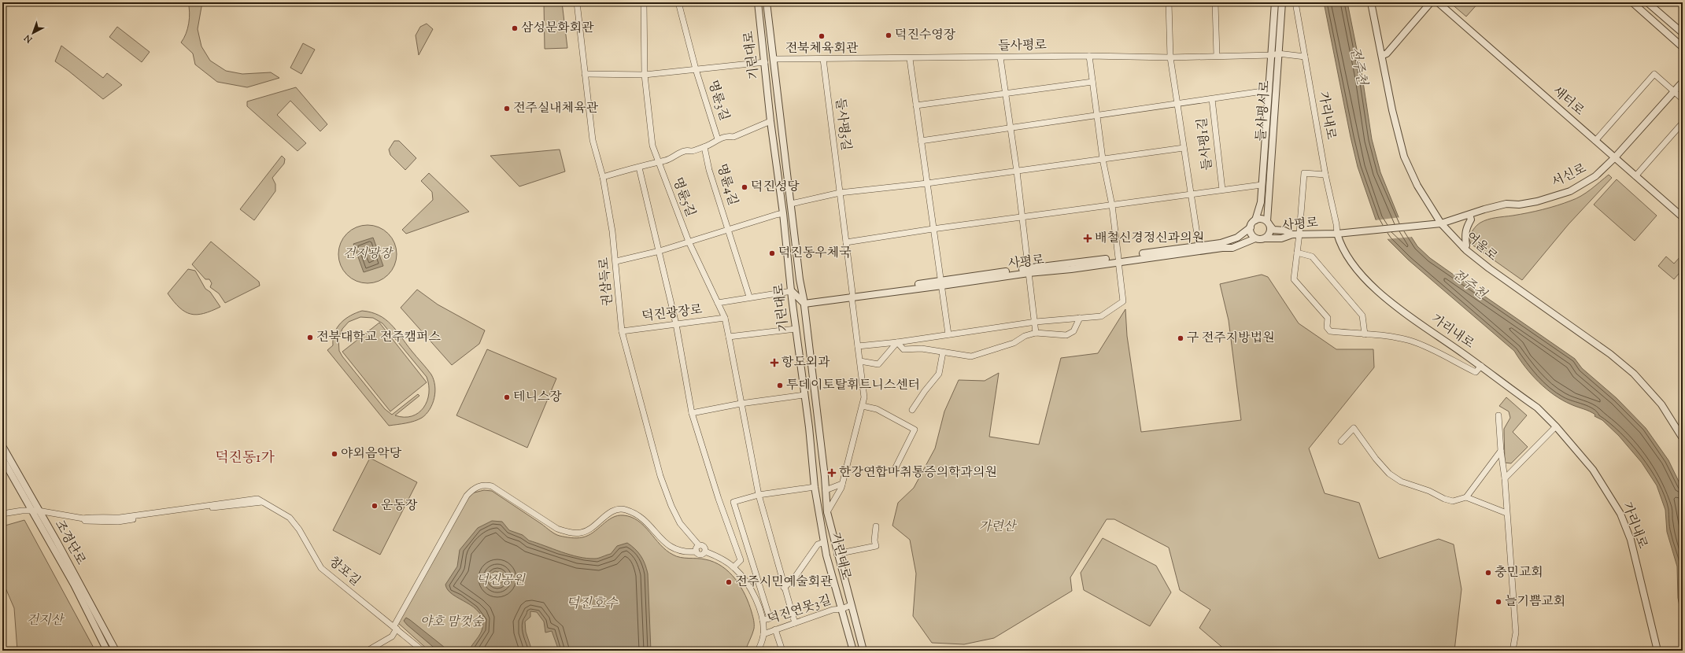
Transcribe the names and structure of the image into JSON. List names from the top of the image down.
{
  "streets": {
    "street": [
      "들사평로",
      "기린대로",
      "명륜3길",
      "새터로",
      "들사평서로",
      "가리내로",
      "들사평5길",
      "들사평1길",
      "서신로",
      "명륜4길",
      "명륜5길",
      "사평로",
      "여울로",
      "권삼득로",
      "덕진광장로",
      "조경단로",
      "창포길",
      "덕진연못3길"
    ]
  },
  "crossings": [
    ["들사평로", "기린대로"],
    ["들사평로", "들사평서로"],
    ["들사평로", "가리내로"],
    ["들사평로", "들사평5길"],
    ["들사평로", "들사평1길"],
    ["기린대로", "명륜3길"],
    ["기린대로", "들사평5길"],
    ["기린대로", "사평로"],
    ["기린대로", "덕진광장로"],
    ["기린대로", "덕진연못3길"],
    ["명륜3길", "권삼득로"],
    ["새터로", "서신로"],
    ["들사평서로", "사평로"],
    ["가리내로", "사평로"],
    ["들사평5길", "들사평1길"],
    ["들사평5길", "사평로"],
    ["들사평1길", "사평로"],
    ["서신로", "사평로"],
    ["서신로", "여울로"],
    ["명륜5길", "덕진광장로"],
    ["권삼득로", "덕진광장로"],
    ["권삼득로", "덕진연못3길"],
    ["덕진광장로", "덕진연못3길"],
    ["조경단로", "창포길"]
  ],
  "districts": ["덕진동1가"],
  "water": ["전주천", "덕진호수"],
  "parks": [
    "건지광장",
    "가련산",
    "덕진공원",
    "건지산",
    "야호 맘껏숲"
  ],
  "places": {
    "other": [
      "삼성문화회관",
      "덕진수영장",
      "전북체육회관",
      "전주실내체육관",
      "덕진성당",
      "덕진동우체국",
      "전북대학교 전주캠퍼스",
      "구 전주지방법원",
      "투데이토탈휘트니스센터",
      "테니스장",
      "야외음악당",
      "운동장",
      "충민교회",
      "전주시민예술회관",
      "늘기쁨교회"
    ],
    "health": ["배철신경정신과의원", "항도외과", "한강연합마취통증의학과의원"]
  },
  "north": "bottom left"
}
